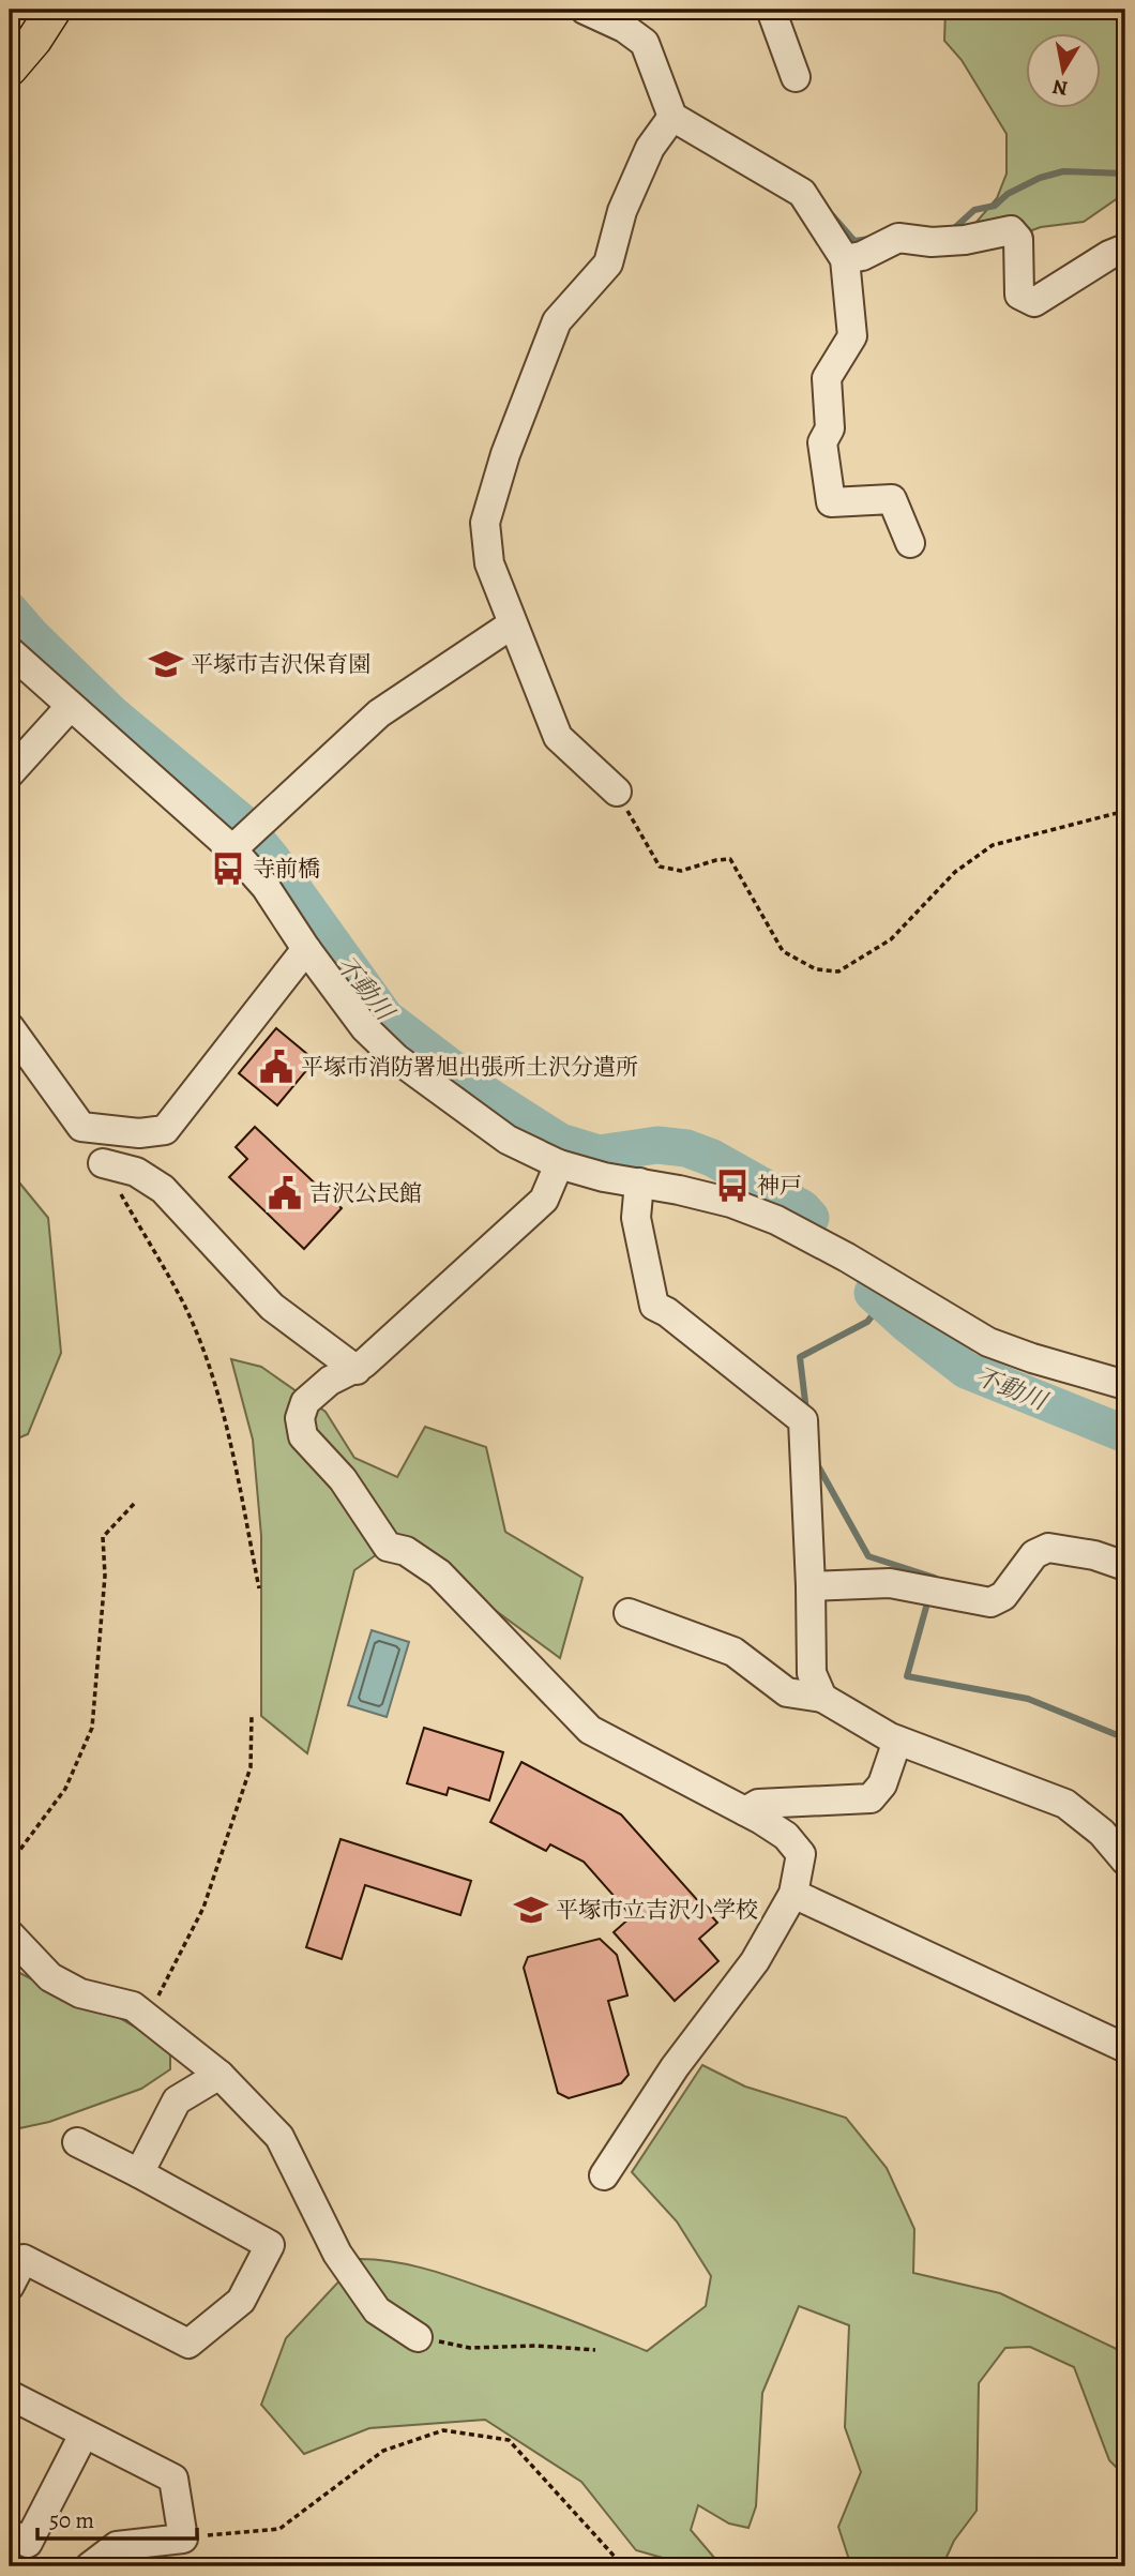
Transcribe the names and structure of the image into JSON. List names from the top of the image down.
{
  "water": ["不動川"],
  "places": {
    "school or university": ["平塚市吉沢保育園", "平塚市立吉沢小学校"],
    "bus stop": ["寺前橋", "神戸"],
    "public building": ["平塚市消防署旭出張所土沢分遣所", "吉沢公民館"]
  },
  "scale_bar": "50 m",
  "north": "bottom"
}
